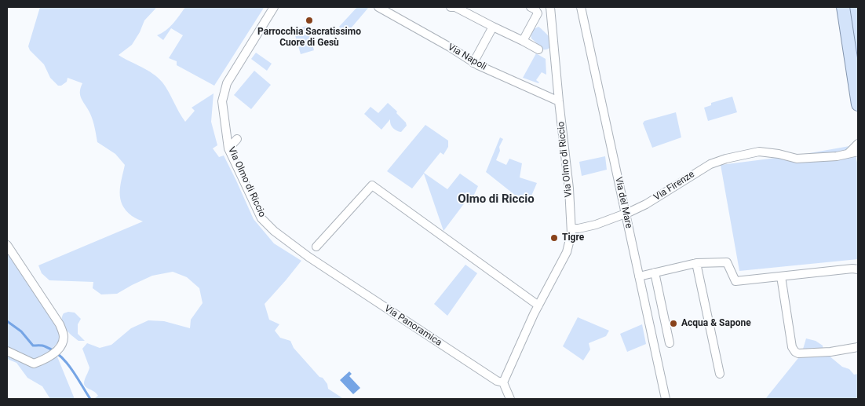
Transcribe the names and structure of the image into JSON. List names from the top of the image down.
{
  "streets": {
    "street": [
      "Via Napoli",
      "Via Olmo di Riccio",
      "Via Firenze",
      "Via del Mare",
      "Via Panoramica"
    ]
  },
  "crossings": [
    ["Via Napoli", "Via Olmo di Riccio"],
    ["Via Olmo di Riccio", "Via Firenze"],
    ["Via Olmo di Riccio", "Via Panoramica"],
    ["Via Firenze", "Via del Mare"]
  ],
  "districts": ["Olmo di Riccio"],
  "places": ["Parrocchia Sacratissimo Cuore di Gesù", "Tigre", "Acqua & Sapone"]
}
